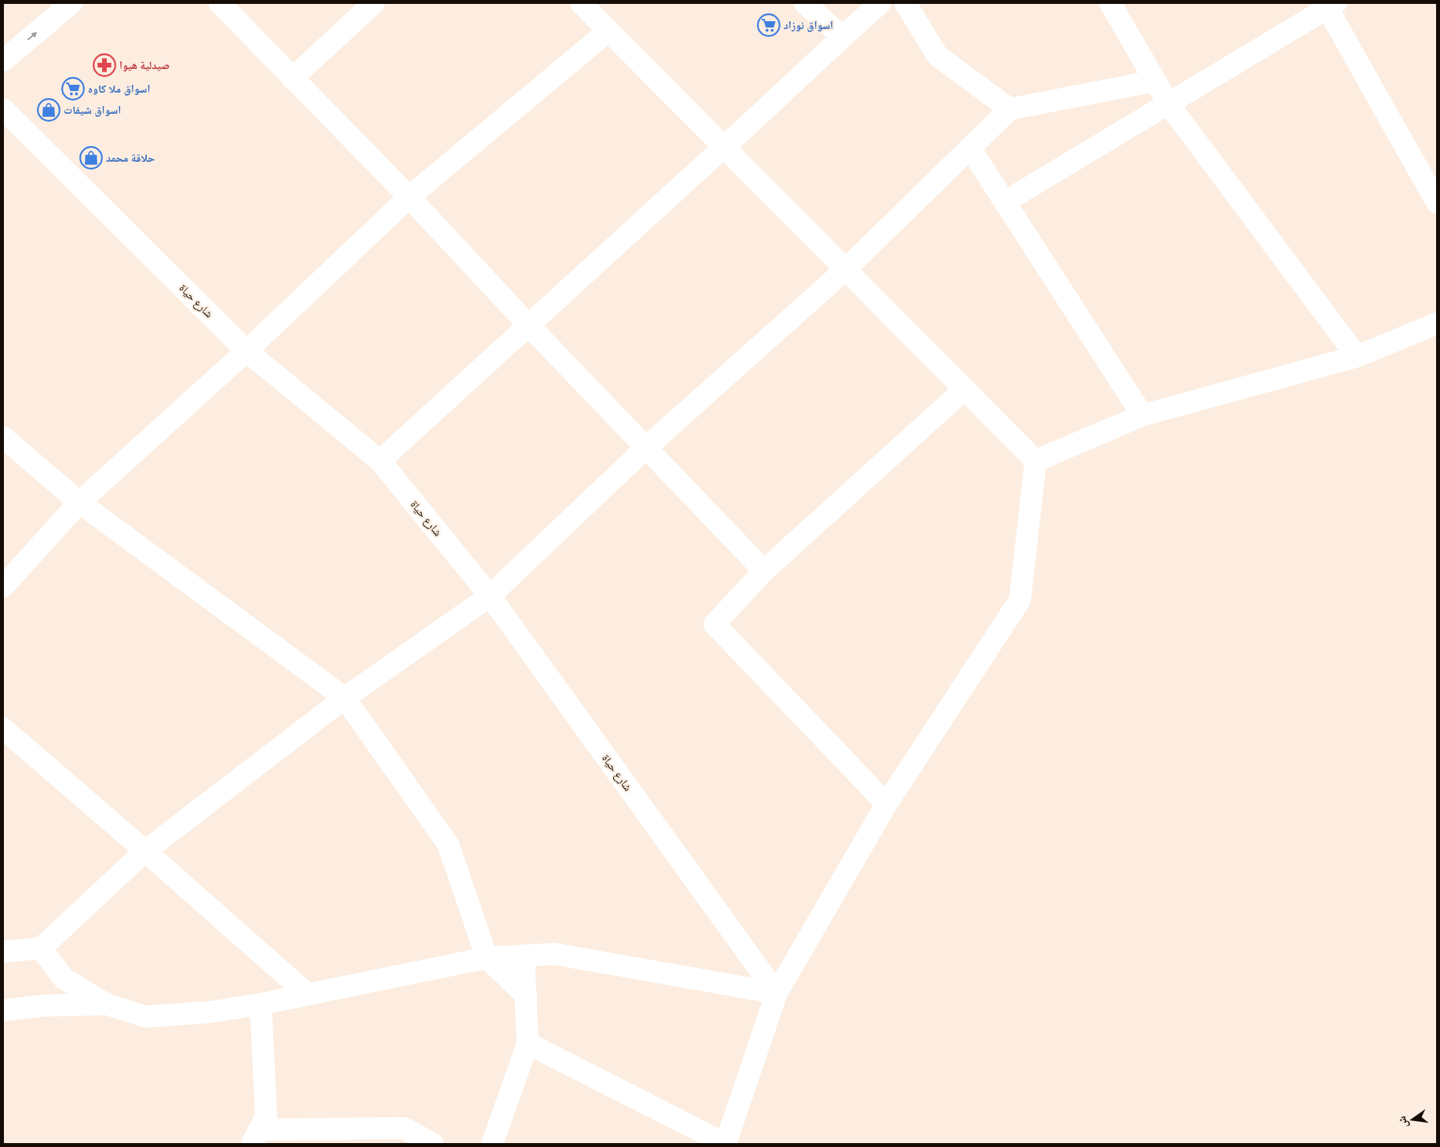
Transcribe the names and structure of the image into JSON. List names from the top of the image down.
{
  "streets": {
    "street": ["شارع حياة"]
  },
  "places": {
    "supermarket": ["اسواق نوزاد", "اسواق ملا كاوه"],
    "pharmacy": ["صيدلية هيوا"],
    "shop": ["اسواق شيفات", "حلاقة محمد"]
  },
  "north": "left"
}
